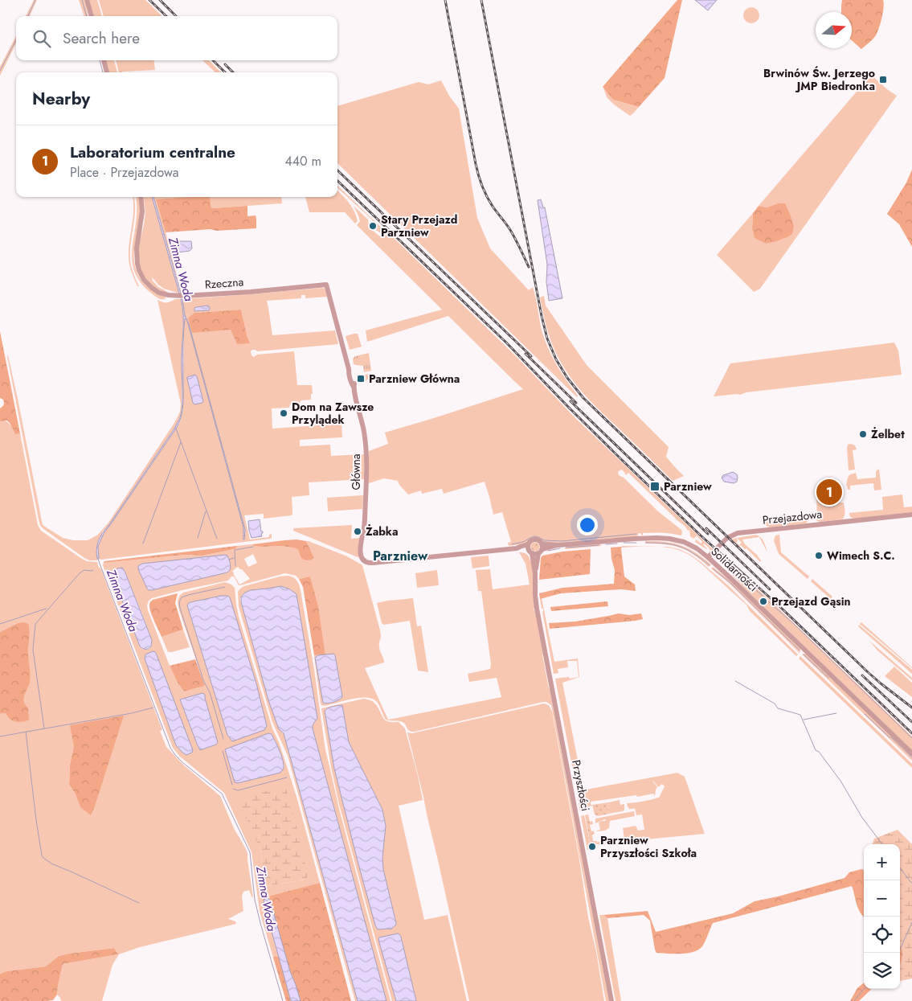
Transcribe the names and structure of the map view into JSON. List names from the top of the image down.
{
  "streets": {
    "street": [
      "Rzeczna",
      "Główna",
      "Przejazdowa",
      "Solidarności",
      "Przyszłości"
    ]
  },
  "crossings": [
    ["Rzeczna", "Główna"],
    ["Przejazdowa", "Solidarności"],
    ["Solidarności", "Przyszłości"]
  ],
  "districts": ["Parzniew"],
  "water": ["Zimna Woda"],
  "places": {
    "transit": ["Brwinów Św. Jerzego JMP Biedronka", "Parzniew Główna", "Parzniew"],
    "other": [
      "Stary Przejazd Parzniew",
      "Dom na Zawsze Przylądek",
      "Żelbet",
      "Żabka",
      "Wimech S.C.",
      "Przejazd Gąsin",
      "Parzniew Przyszłości Szkoła"
    ]
  },
  "north": "right",
  "page": {
    "search": "Search here",
    "heading": "Nearby",
    "list": [
      {
        "mark": "1",
        "name": "Laboratorium centralne",
        "note": "Place · Przejazdowa",
        "value": "440 m"
      }
    ],
    "pins": "1",
    "map_buttons": ["+", "−"]
  }
}
